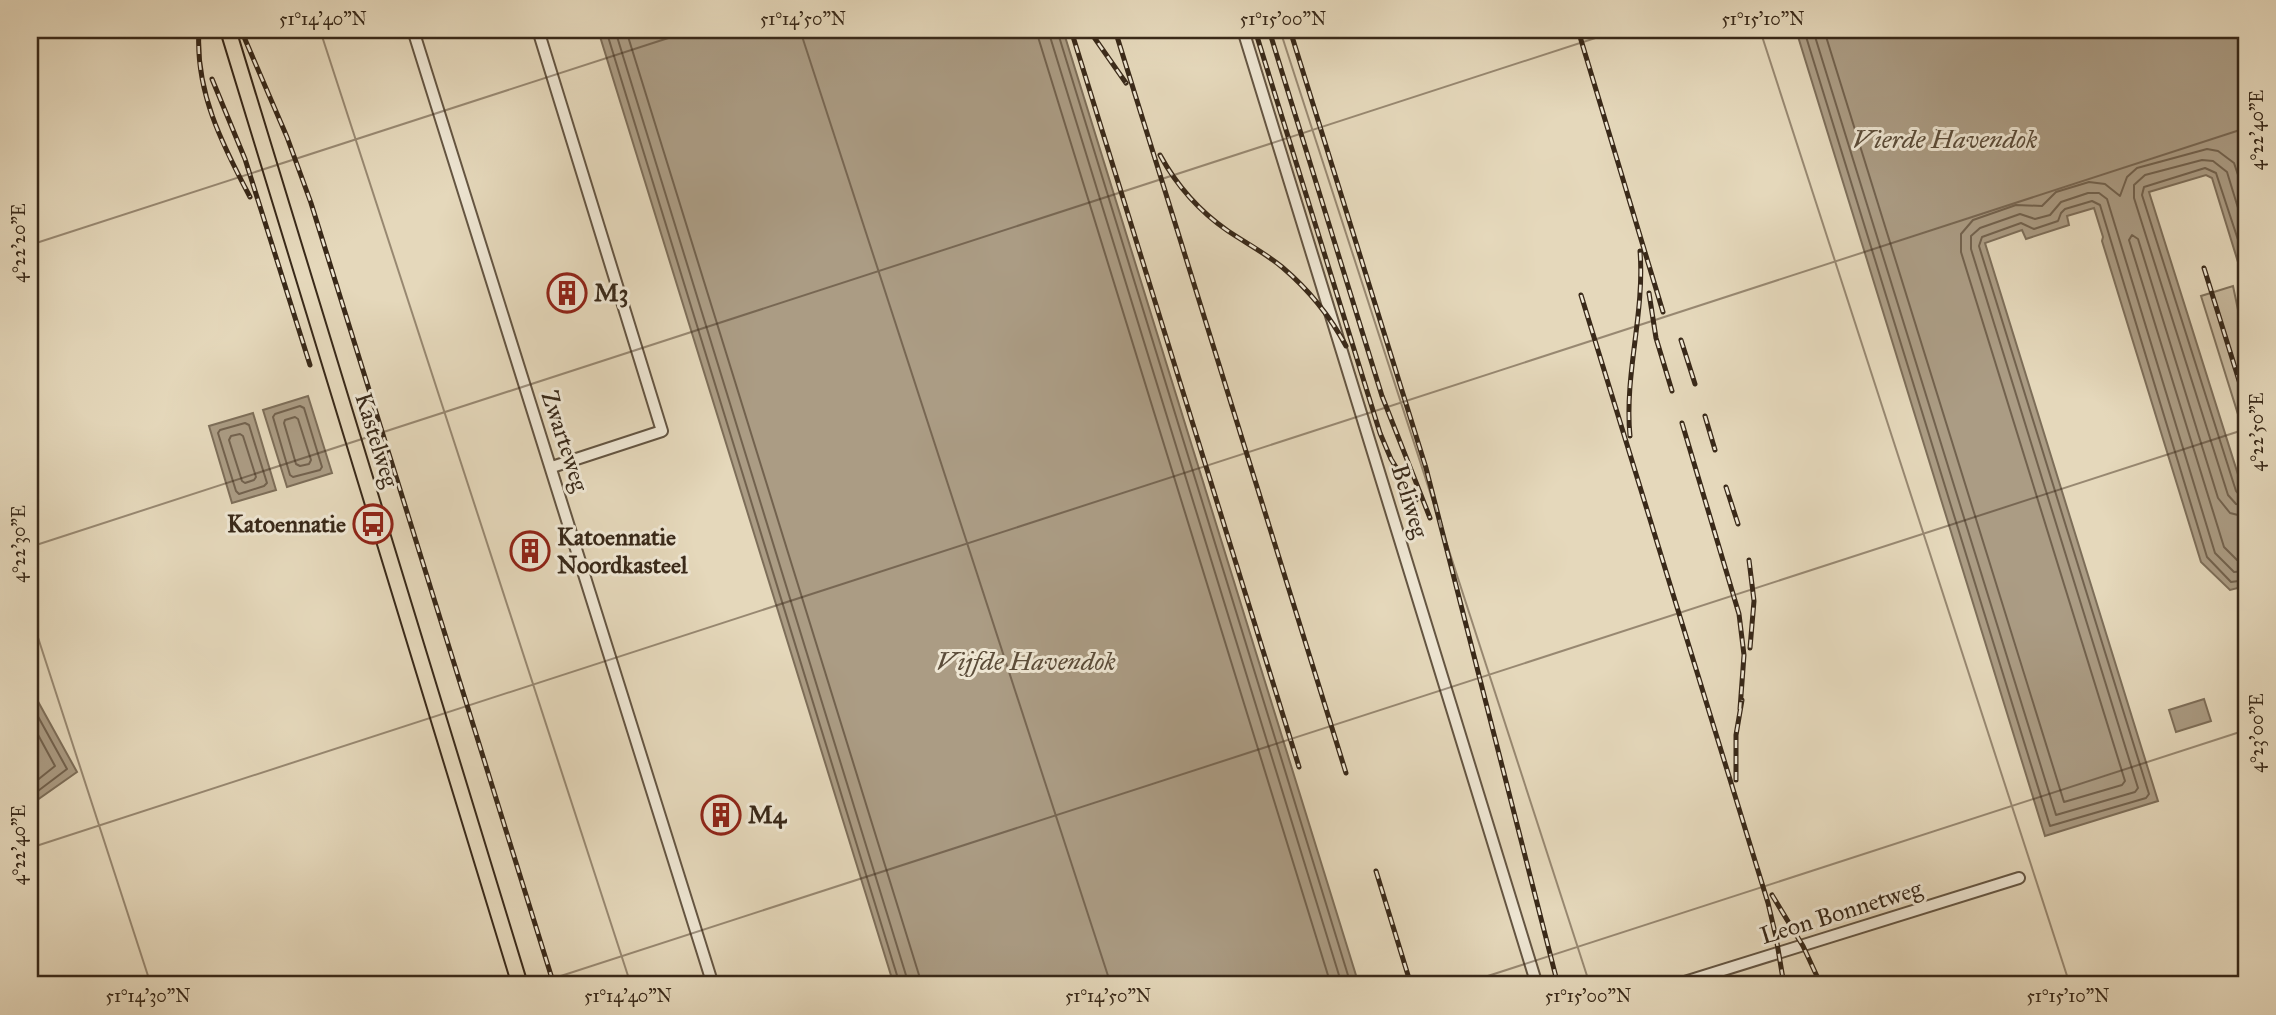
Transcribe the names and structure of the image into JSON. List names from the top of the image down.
{
  "streets": {
    "main road": ["Kastelweg"],
    "street": ["Zwarteweg", "Beliweg", "Leon Bonnetweg"]
  },
  "water": ["Vierde Havendok", "Vijfde Havendok"],
  "places": {
    "building": ["M3", "Katoennatie Noordkasteel", "M4"],
    "bus stop": ["Katoennatie"]
  },
  "coordinates": [
    "51°14'40\"N",
    "51°14'50\"N",
    "51°15'00\"N",
    "51°15'10\"N",
    "4°22'40\"E",
    "4°22'20\"E",
    "4°22'50\"E",
    "4°22'30\"E",
    "4°23'00\"E",
    "51°14'30\"N"
  ]
}
